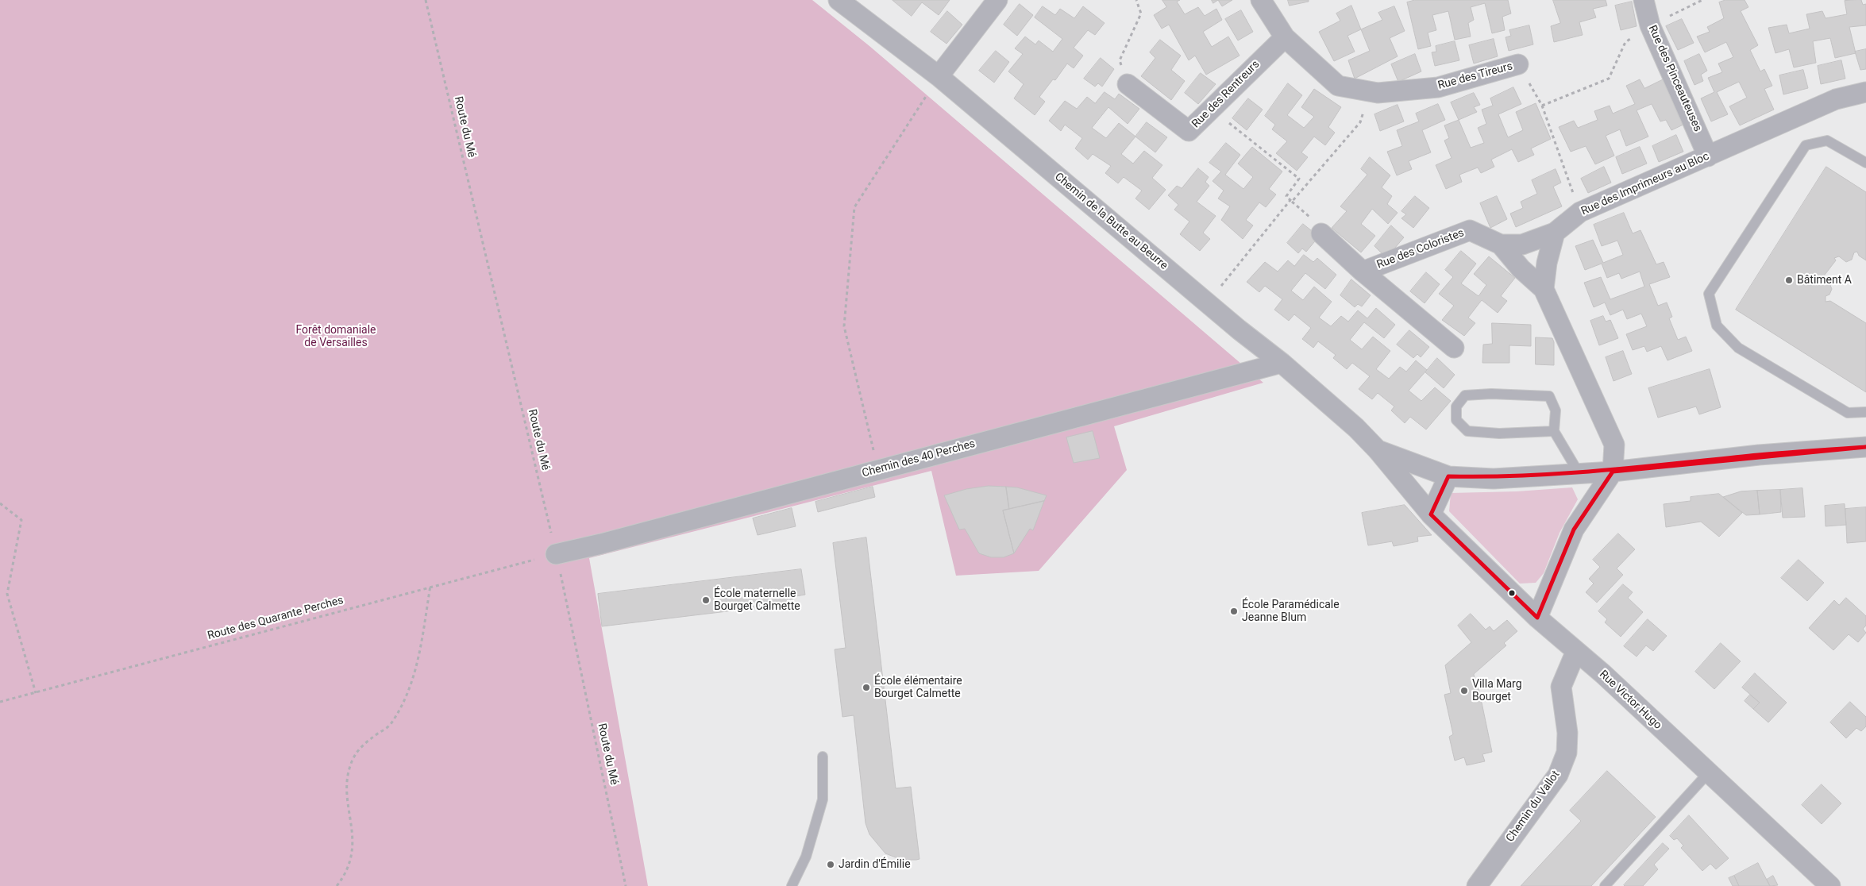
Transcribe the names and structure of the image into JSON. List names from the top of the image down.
{
  "streets": {
    "street": [
      "Rue des Tireurs",
      "Rue des Pinceauteuses",
      "Rue des Rentreurs",
      "Rue des Imprimeurs au Bloc",
      "Chemin de la Butte au Beurre",
      "Rue des Coloristes",
      "Chemin des 40 Perches",
      "Rue Victor Hugo",
      "Chemin du Vallot"
    ],
    "path": ["Route du Mé", "Route des Quarante Perches"]
  },
  "crossings": [
    ["Rue des Tireurs", "Rue des Rentreurs"],
    ["Rue des Pinceauteuses", "Rue des Imprimeurs au Bloc"],
    ["Route du Mé", "Chemin des 40 Perches"],
    ["Route du Mé", "Route des Quarante Perches"],
    ["Rue des Imprimeurs au Bloc", "Rue des Coloristes"],
    ["Chemin de la Butte au Beurre", "Chemin des 40 Perches"],
    ["Chemin de la Butte au Beurre", "Rue Victor Hugo"],
    ["Chemin des 40 Perches", "Route des Quarante Perches"],
    ["Rue Victor Hugo", "Chemin du Vallot"]
  ],
  "parks": ["Forêt domaniale de Versailles"],
  "places": [
    "Bâtiment A",
    "École maternelle Bourget Calmette",
    "École Paramédicale Jeanne Blum",
    "École élémentaire Bourget Calmette",
    "Villa Marg Bourget",
    "Jardin d'Émilie"
  ]
}
